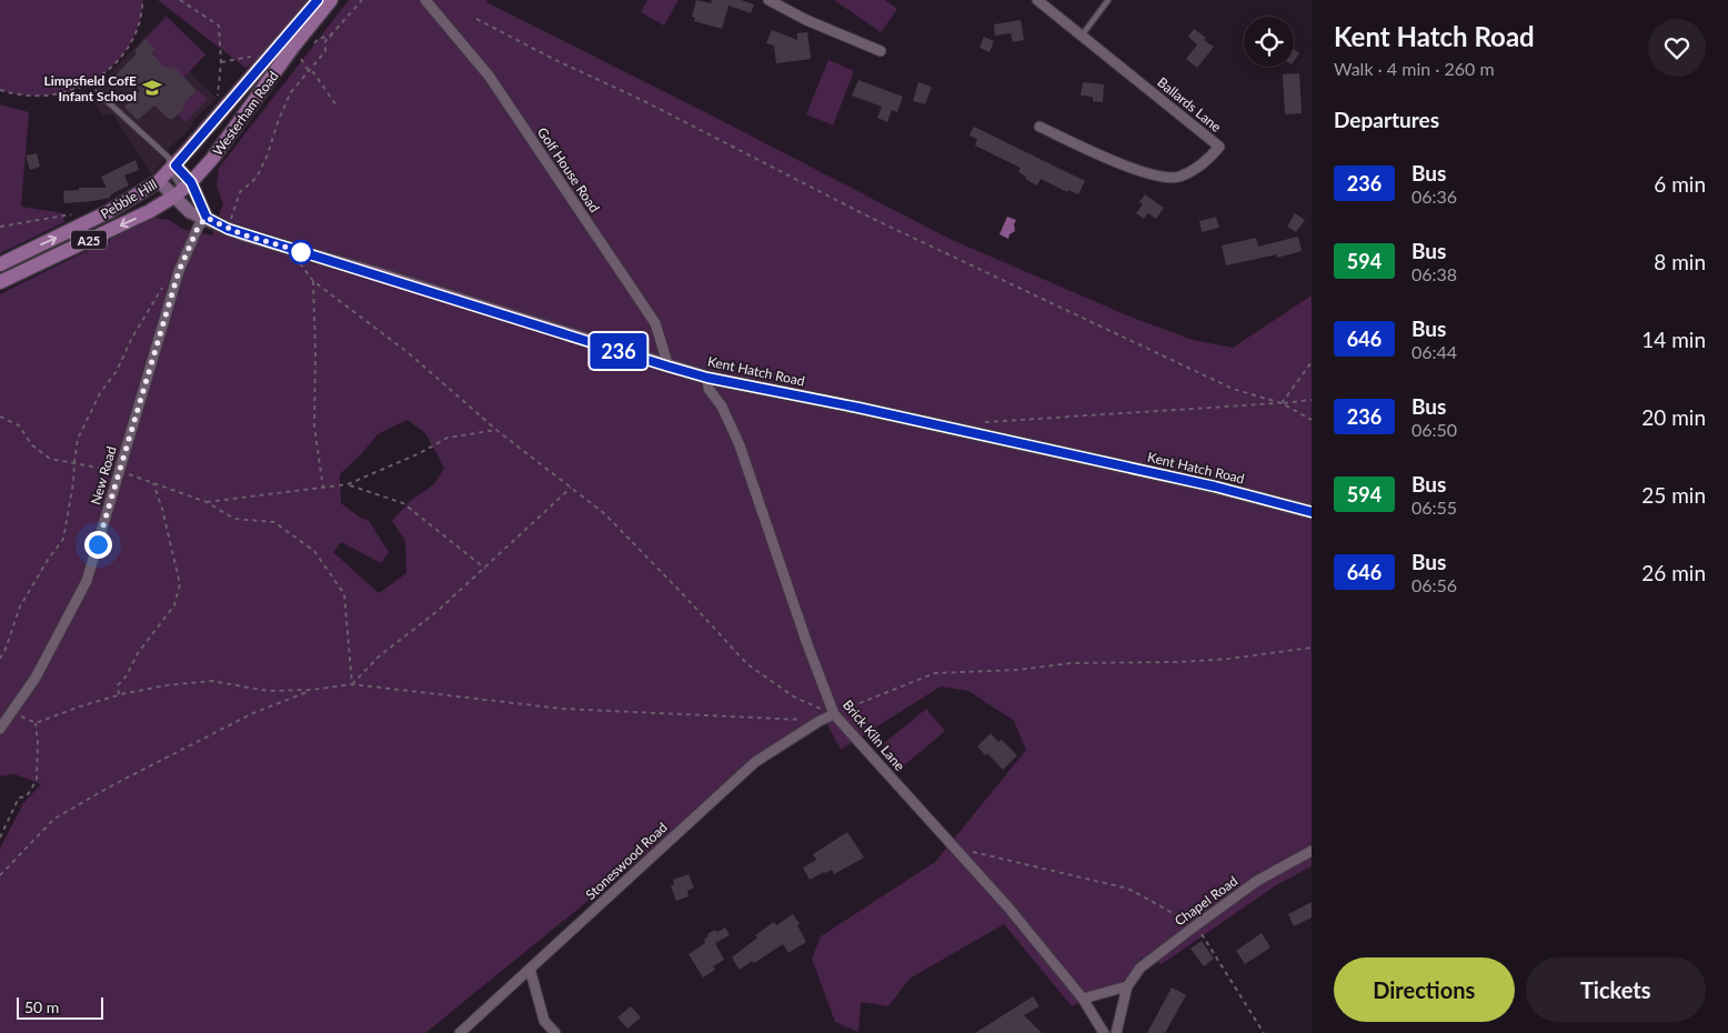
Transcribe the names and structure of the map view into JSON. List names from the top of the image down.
{
  "streets": {
    "main road": [
      "Westerham Road",
      "Pebble Hill",
      "A25",
      "Kent Hatch Road"
    ],
    "street": [
      "Ballards Lane",
      "Golf House Road",
      "New Road",
      "Brick Kiln Lane",
      "Stoneswood Road",
      "Chapel Road"
    ]
  },
  "crossings": [
    ["Westerham Road", "Pebble Hill"],
    ["Westerham Road", "Kent Hatch Road"],
    ["Golf House Road", "Kent Hatch Road"],
    ["Pebble Hill", "Kent Hatch Road"],
    ["Kent Hatch Road", "New Road"],
    ["Kent Hatch Road", "Brick Kiln Lane"],
    ["Brick Kiln Lane", "Stoneswood Road"]
  ],
  "places": {
    "school or university": ["Limpsfield CofE Infant School"]
  },
  "lines": ["bus line 236"],
  "scale_bar": "50 m",
  "page": {
    "on_map": "236",
    "heading": [
      ["Kent Hatch Road", "Walk · 4 min · 260 m"],
      "Departures"
    ],
    "list": [
      {
        "mark": "236",
        "name": "Bus",
        "note": "06:36",
        "value": "6 min"
      },
      {
        "mark": "594",
        "name": "Bus",
        "note": "06:38",
        "value": "8 min"
      },
      {
        "mark": "646",
        "name": "Bus",
        "note": "06:44",
        "value": "14 min"
      },
      {
        "mark": "236",
        "name": "Bus",
        "note": "06:50",
        "value": "20 min"
      },
      {
        "mark": "594",
        "name": "Bus",
        "note": "06:55",
        "value": "25 min"
      },
      {
        "mark": "646",
        "name": "Bus",
        "note": "06:56",
        "value": "26 min"
      }
    ],
    "buttons": ["Directions", "Tickets"],
    "scale": "50 m"
  }
}
